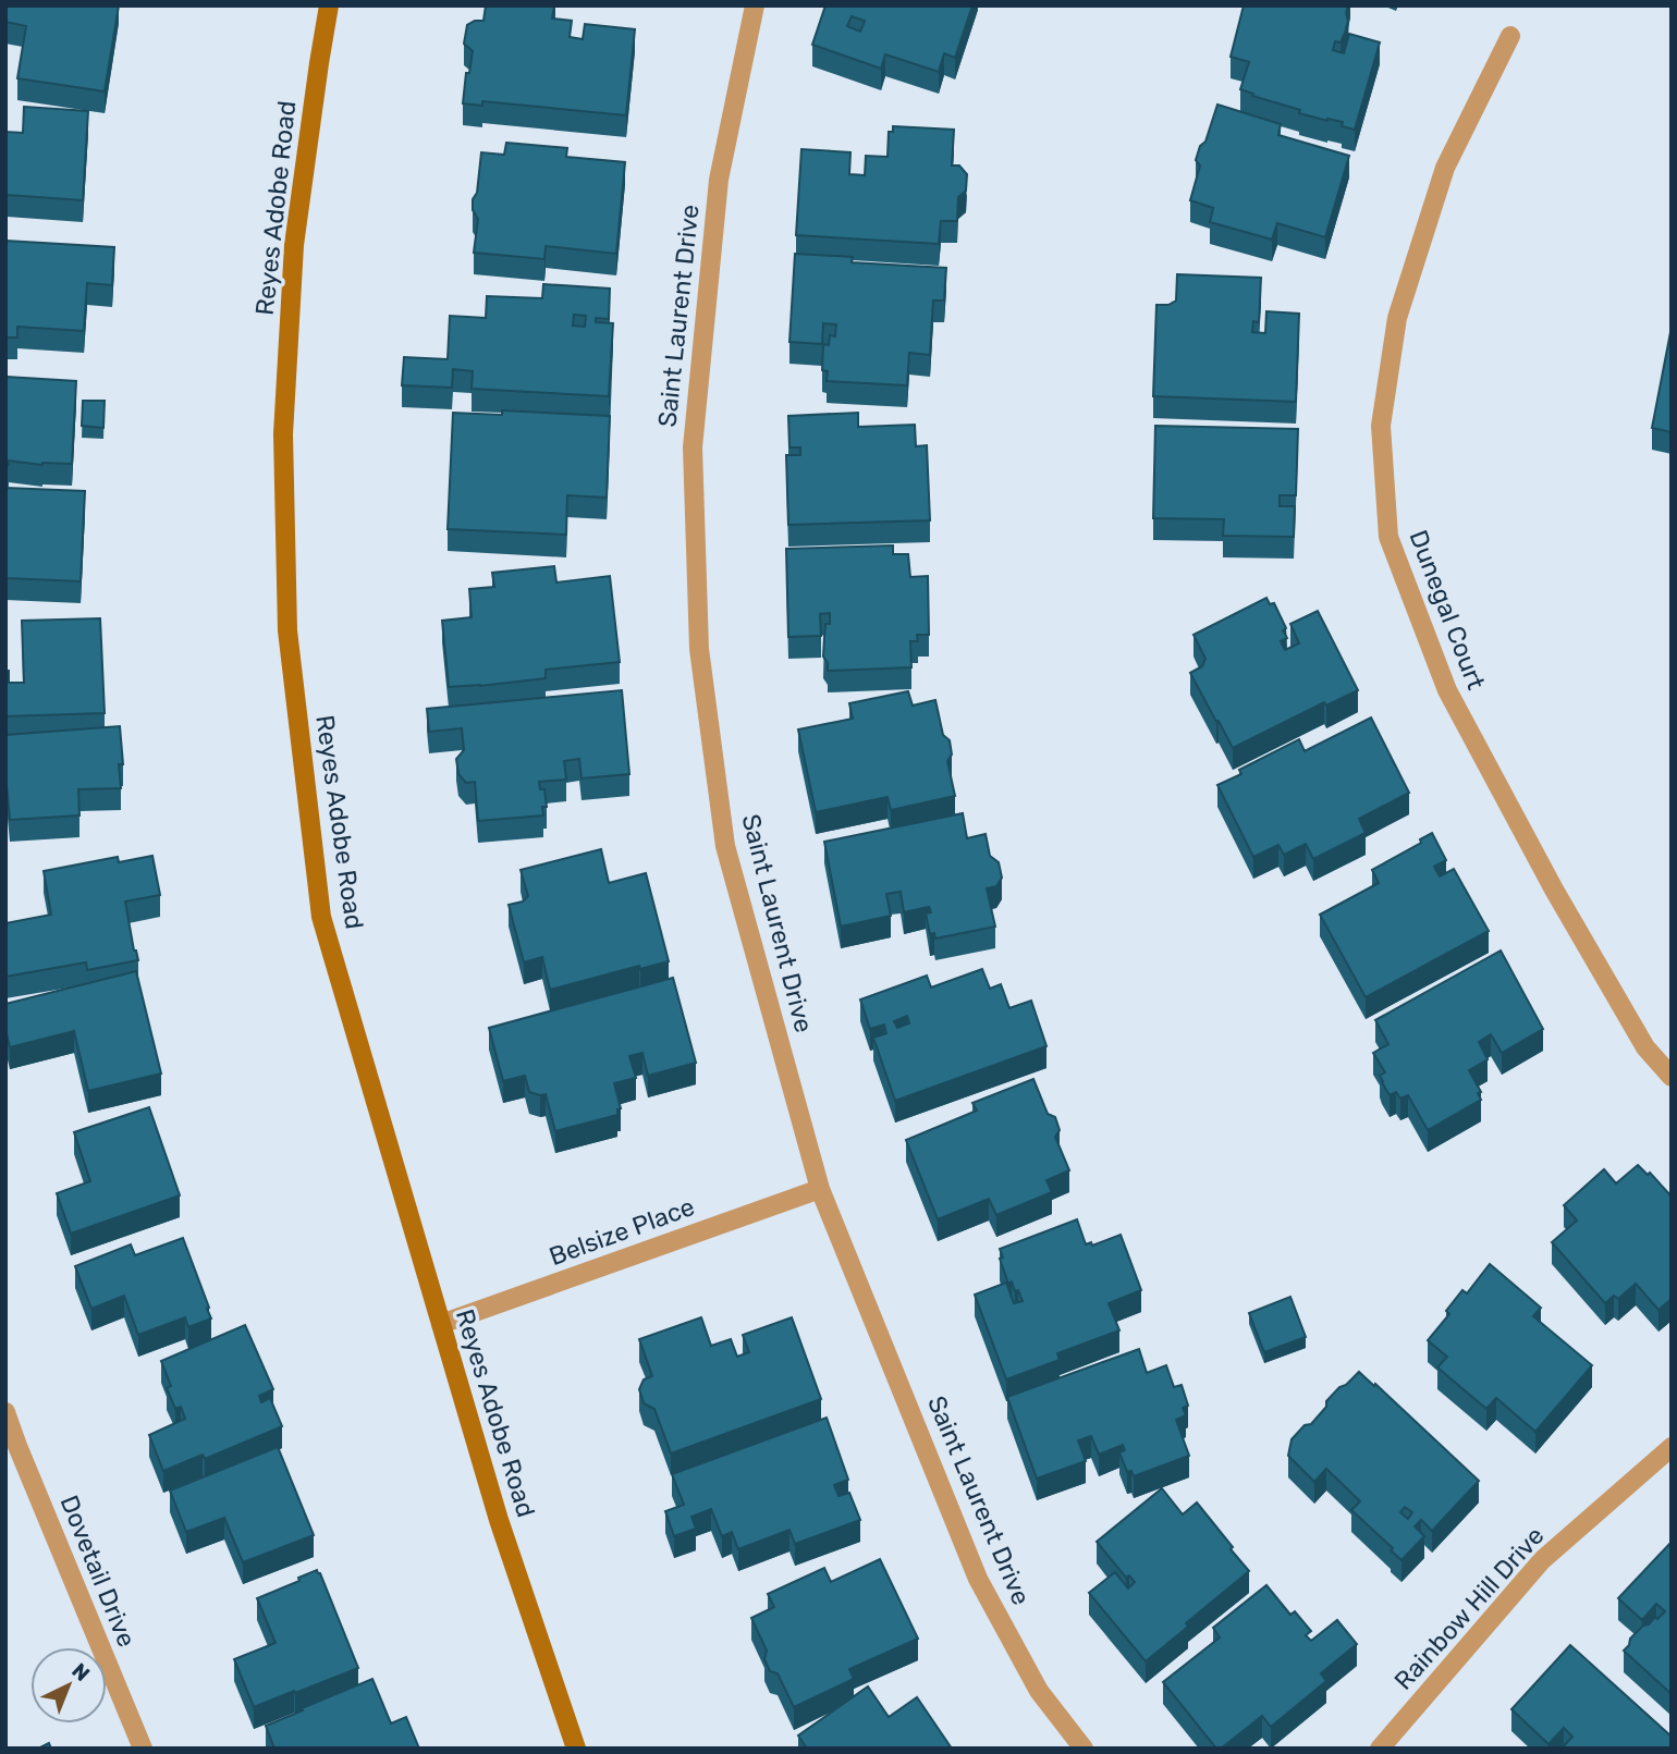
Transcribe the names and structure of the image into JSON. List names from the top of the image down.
{
  "streets": {
    "street": [
      "Reyes Adobe Road",
      "Saint Laurent Drive",
      "Dunegal Court",
      "Belsize Place",
      "Dovetail Drive",
      "Rainbow Hill Drive"
    ]
  },
  "crossings": [
    ["Reyes Adobe Road", "Belsize Place"],
    ["Saint Laurent Drive", "Belsize Place"]
  ],
  "north": "top right"
}
